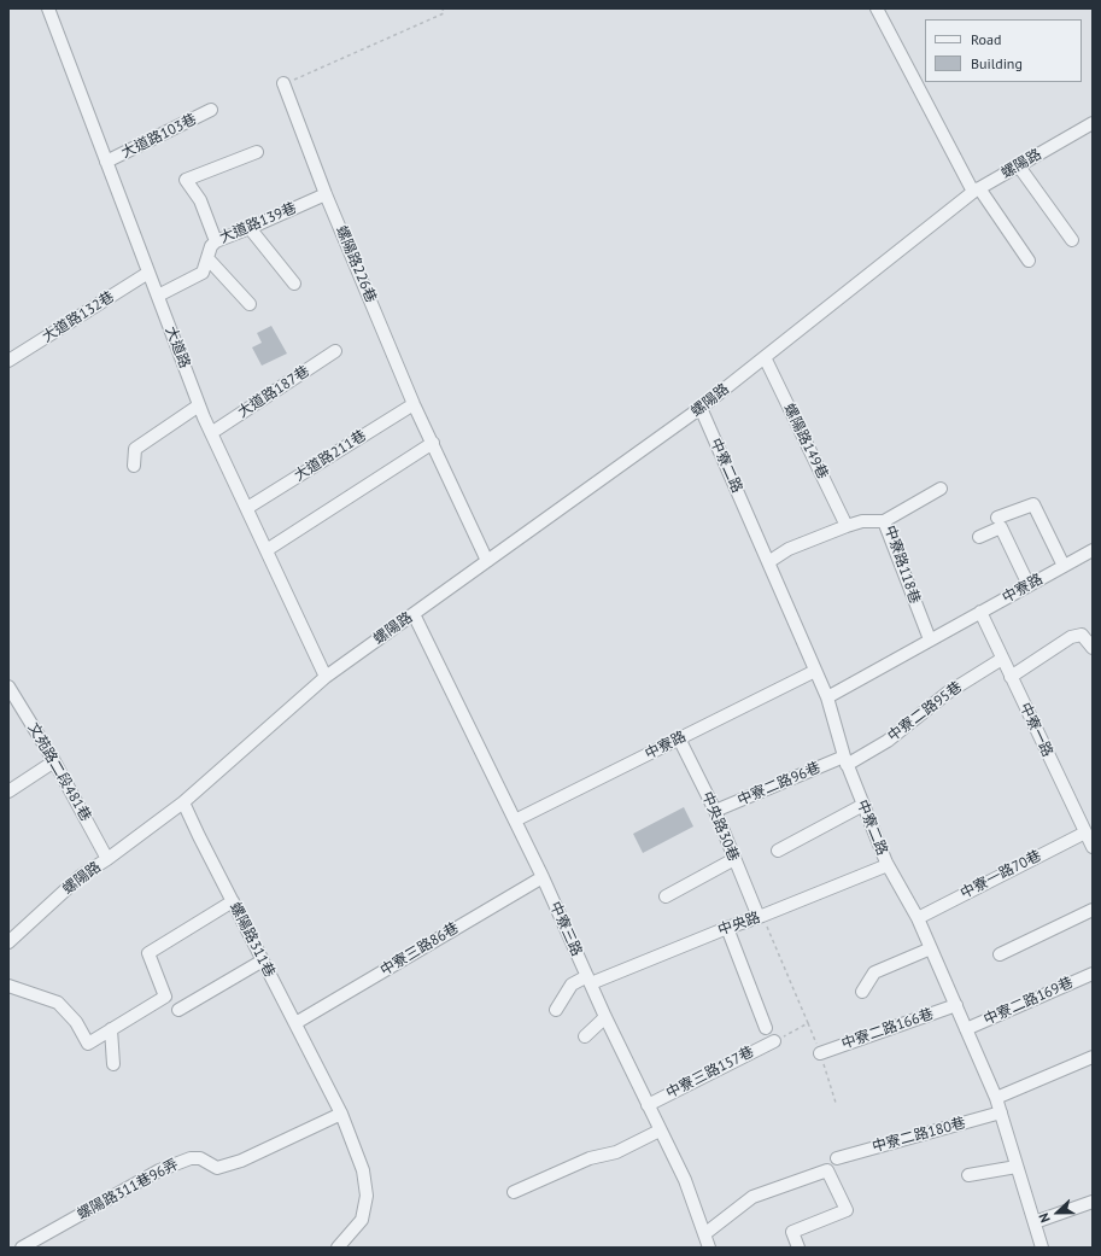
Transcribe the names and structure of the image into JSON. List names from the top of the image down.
{
  "streets": {
    "street": [
      "大道路103巷",
      "螺陽路",
      "大道路139巷",
      "螺陽路226巷",
      "大道路132巷",
      "大道路",
      "大道路187巷",
      "螺陽路149巷",
      "大道路211巷",
      "中寮二路",
      "中寮路118巷",
      "中寮路",
      "中寮二路95巷",
      "中寮一路",
      "文苑路二段481巷",
      "中寮二路96巷",
      "中央路30巷",
      "中寮一路70巷",
      "中央路",
      "中寮三路",
      "螺陽路311巷",
      "中寮三路86巷",
      "中寮二路169巷",
      "中寮二路166巷",
      "中寮三路157巷",
      "中寮二路180巷",
      "螺陽路311巷96弄"
    ]
  },
  "crossings": [
    ["大道路103巷", "大道路"],
    ["螺陽路", "螺陽路226巷"],
    ["螺陽路", "大道路"],
    ["螺陽路", "螺陽路149巷"],
    ["螺陽路", "中寮二路"],
    ["螺陽路", "文苑路二段481巷"],
    ["螺陽路", "中寮三路"],
    ["螺陽路", "螺陽路311巷"],
    ["大道路139巷", "螺陽路226巷"],
    ["大道路139巷", "大道路"],
    ["螺陽路226巷", "大道路211巷"],
    ["大道路132巷", "大道路"],
    ["大道路", "大道路187巷"],
    ["大道路", "大道路211巷"],
    ["中寮二路", "中寮路"],
    ["中寮二路", "中寮二路95巷"],
    ["中寮二路", "中寮二路96巷"],
    ["中寮二路", "中寮一路70巷"],
    ["中寮二路", "中央路"],
    ["中寮二路", "中寮二路169巷"],
    ["中寮二路", "中寮二路166巷"],
    ["中寮二路", "中寮二路180巷"],
    ["中寮路118巷", "中寮路"],
    ["中寮路", "中寮一路"],
    ["中寮路", "中央路30巷"],
    ["中寮路", "中寮三路"],
    ["中寮二路95巷", "中寮一路"],
    ["中寮二路95巷", "中寮二路96巷"],
    ["中寮一路", "中寮一路70巷"],
    ["中寮二路96巷", "中央路30巷"],
    ["中央路30巷", "中央路"],
    ["中央路", "中寮三路"],
    ["中寮三路", "中寮三路86巷"],
    ["中寮三路", "中寮三路157巷"],
    ["螺陽路311巷", "中寮三路86巷"],
    ["螺陽路311巷", "螺陽路311巷96弄"]
  ],
  "legend": ["Road", "Building"],
  "north": "left"
}
